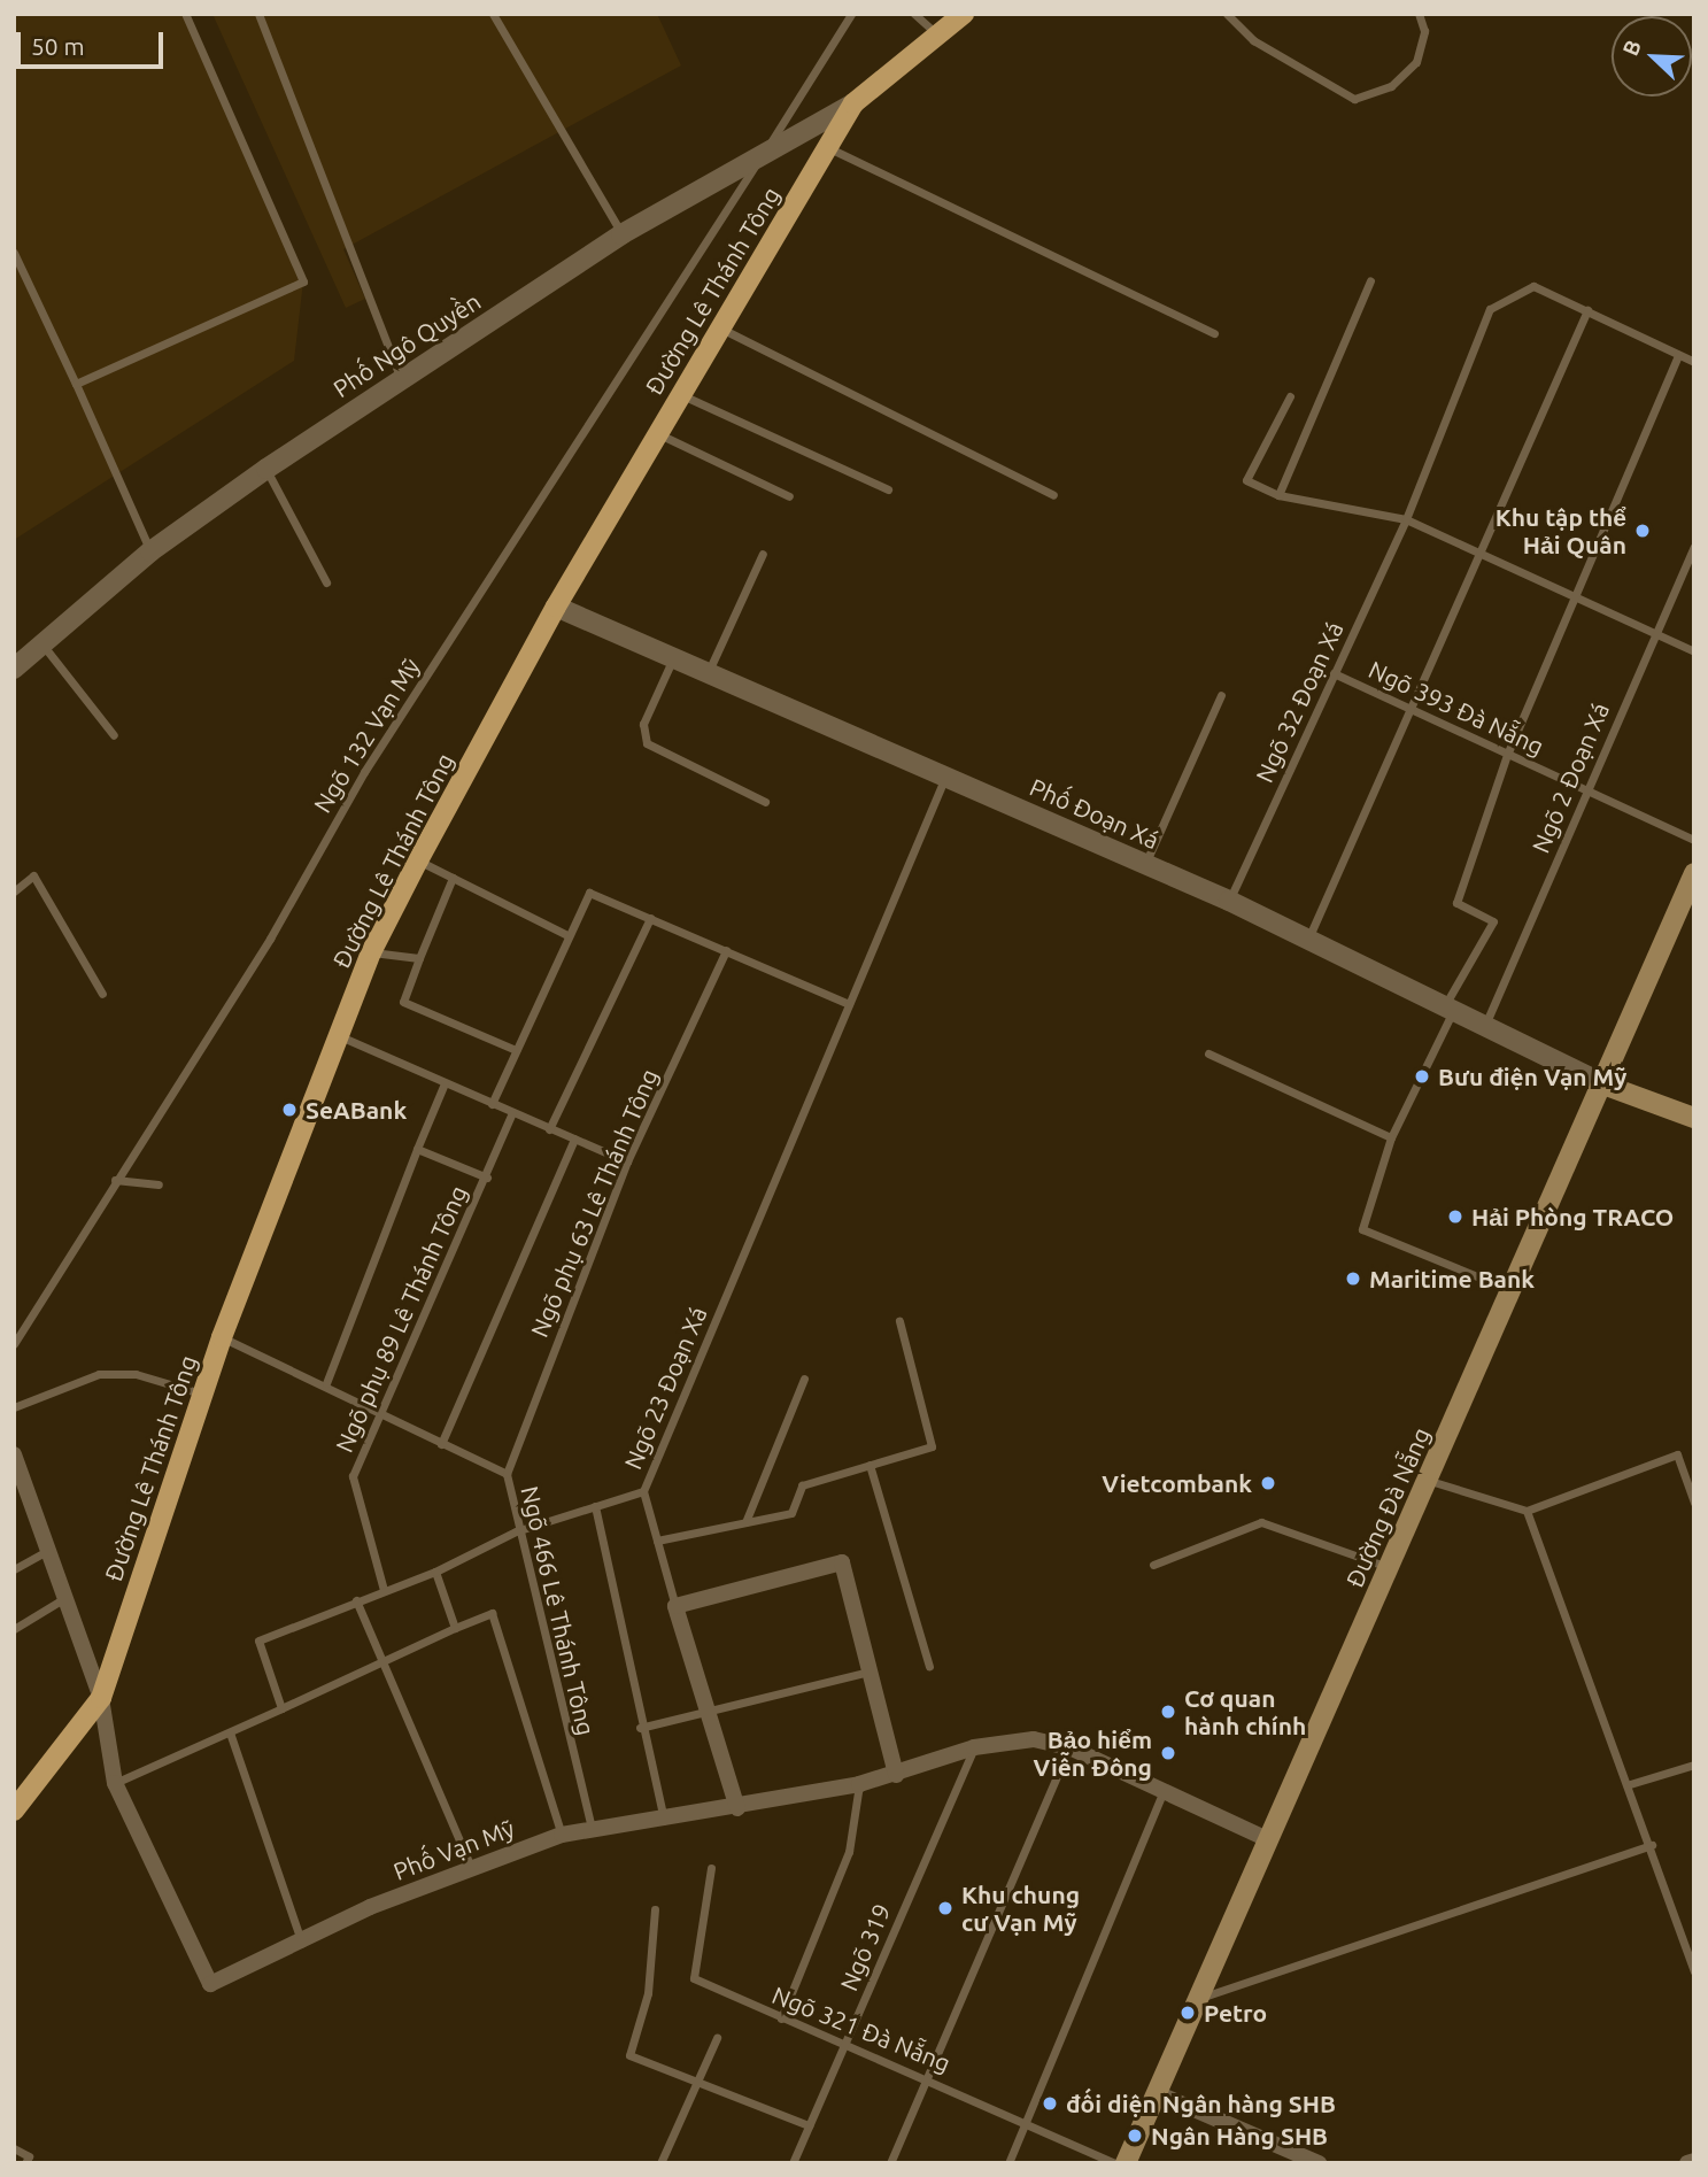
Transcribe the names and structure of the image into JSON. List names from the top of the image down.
{
  "streets": {
    "main road": ["Đường Lê Thánh Tông", "Đường Đà Nẵng"],
    "street": ["Phố Ngô Quyền", "Phố Đoạn Xá", "Phố Vạn Mỹ"],
    "lane": [
      "Ngõ 32 Đoạn Xá",
      "Ngõ 393 Đà Nẵng",
      "Ngõ 132 Vạn Mỹ",
      "Ngõ 2 Đoạn Xá",
      "Ngõ phụ 63 Lê Thánh Tông",
      "Ngõ phụ 89 Lê Thánh Tông",
      "Ngõ 23 Đoạn Xá",
      "Ngõ 466 Lê Thánh Tông",
      "Ngõ 319",
      "Ngõ 321 Đà Nẵng"
    ]
  },
  "crossings": [
    ["Đường Lê Thánh Tông", "Phố Ngô Quyền"],
    ["Đường Lê Thánh Tông", "Phố Đoạn Xá"],
    ["Đường Lê Thánh Tông", "Ngõ 466 Lê Thánh Tông"],
    ["Đường Lê Thánh Tông", "Phố Vạn Mỹ"],
    ["Phố Ngô Quyền", "Ngõ 132 Vạn Mỹ"],
    ["Ngõ 32 Đoạn Xá", "Ngõ 393 Đà Nẵng"],
    ["Ngõ 32 Đoạn Xá", "Phố Đoạn Xá"],
    ["Ngõ 393 Đà Nẵng", "Ngõ 2 Đoạn Xá"],
    ["Ngõ 2 Đoạn Xá", "Phố Đoạn Xá"],
    ["Phố Đoạn Xá", "Ngõ 23 Đoạn Xá"],
    ["Phố Đoạn Xá", "Đường Đà Nẵng"],
    ["Ngõ phụ 63 Lê Thánh Tông", "Ngõ 466 Lê Thánh Tông"],
    ["Ngõ phụ 89 Lê Thánh Tông", "Ngõ 23 Đoạn Xá"],
    ["Ngõ phụ 89 Lê Thánh Tông", "Ngõ 466 Lê Thánh Tông"],
    ["Ngõ 23 Đoạn Xá", "Ngõ 466 Lê Thánh Tông"],
    ["Đường Đà Nẵng", "Phố Vạn Mỹ"],
    ["Ngõ 466 Lê Thánh Tông", "Phố Vạn Mỹ"],
    ["Phố Vạn Mỹ", "Ngõ 319"],
    ["Ngõ 319", "Ngõ 321 Đà Nẵng"]
  ],
  "places": [
    "Khu tập thể Hải Quân",
    "Bưu điện Vạn Mỹ",
    "SeABank",
    "Hải Phòng TRACO",
    "Maritime Bank",
    "Vietcombank",
    "Cơ quan hành chính",
    "Bảo hiểm Viễn Đông",
    "Khu chung cư Vạn Mỹ",
    "Petro",
    "đối diện Ngân hàng SHB",
    "Ngân Hàng SHB"
  ],
  "scale_bar": "50 m",
  "north": "top left"
}
